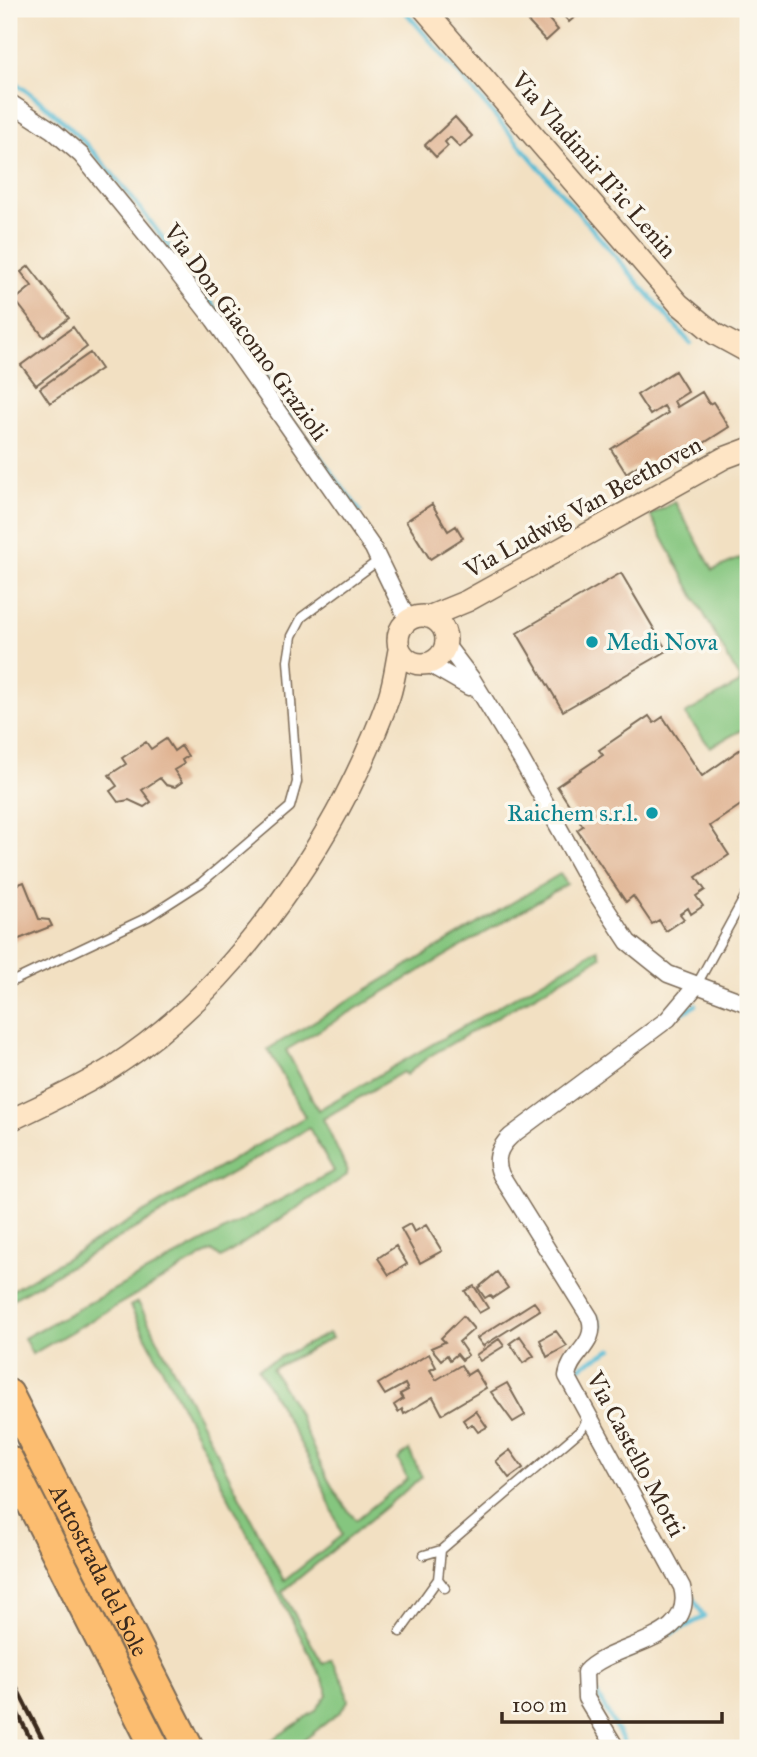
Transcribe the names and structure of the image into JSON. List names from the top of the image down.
{
  "streets": {
    "highway": ["Autostrada del Sole"],
    "street": [
      "Via Vladimir Il'ic Lenin",
      "Via Don Giacomo Grazioli",
      "Via Ludwig Van Beethoven",
      "Via Castello Motti"
    ]
  },
  "crossings": [
    ["Via Don Giacomo Grazioli", "Via Ludwig Van Beethoven"]
  ],
  "places": ["Medi Nova", "Raichem s.r.l."],
  "scale_bar": "100 m"
}
